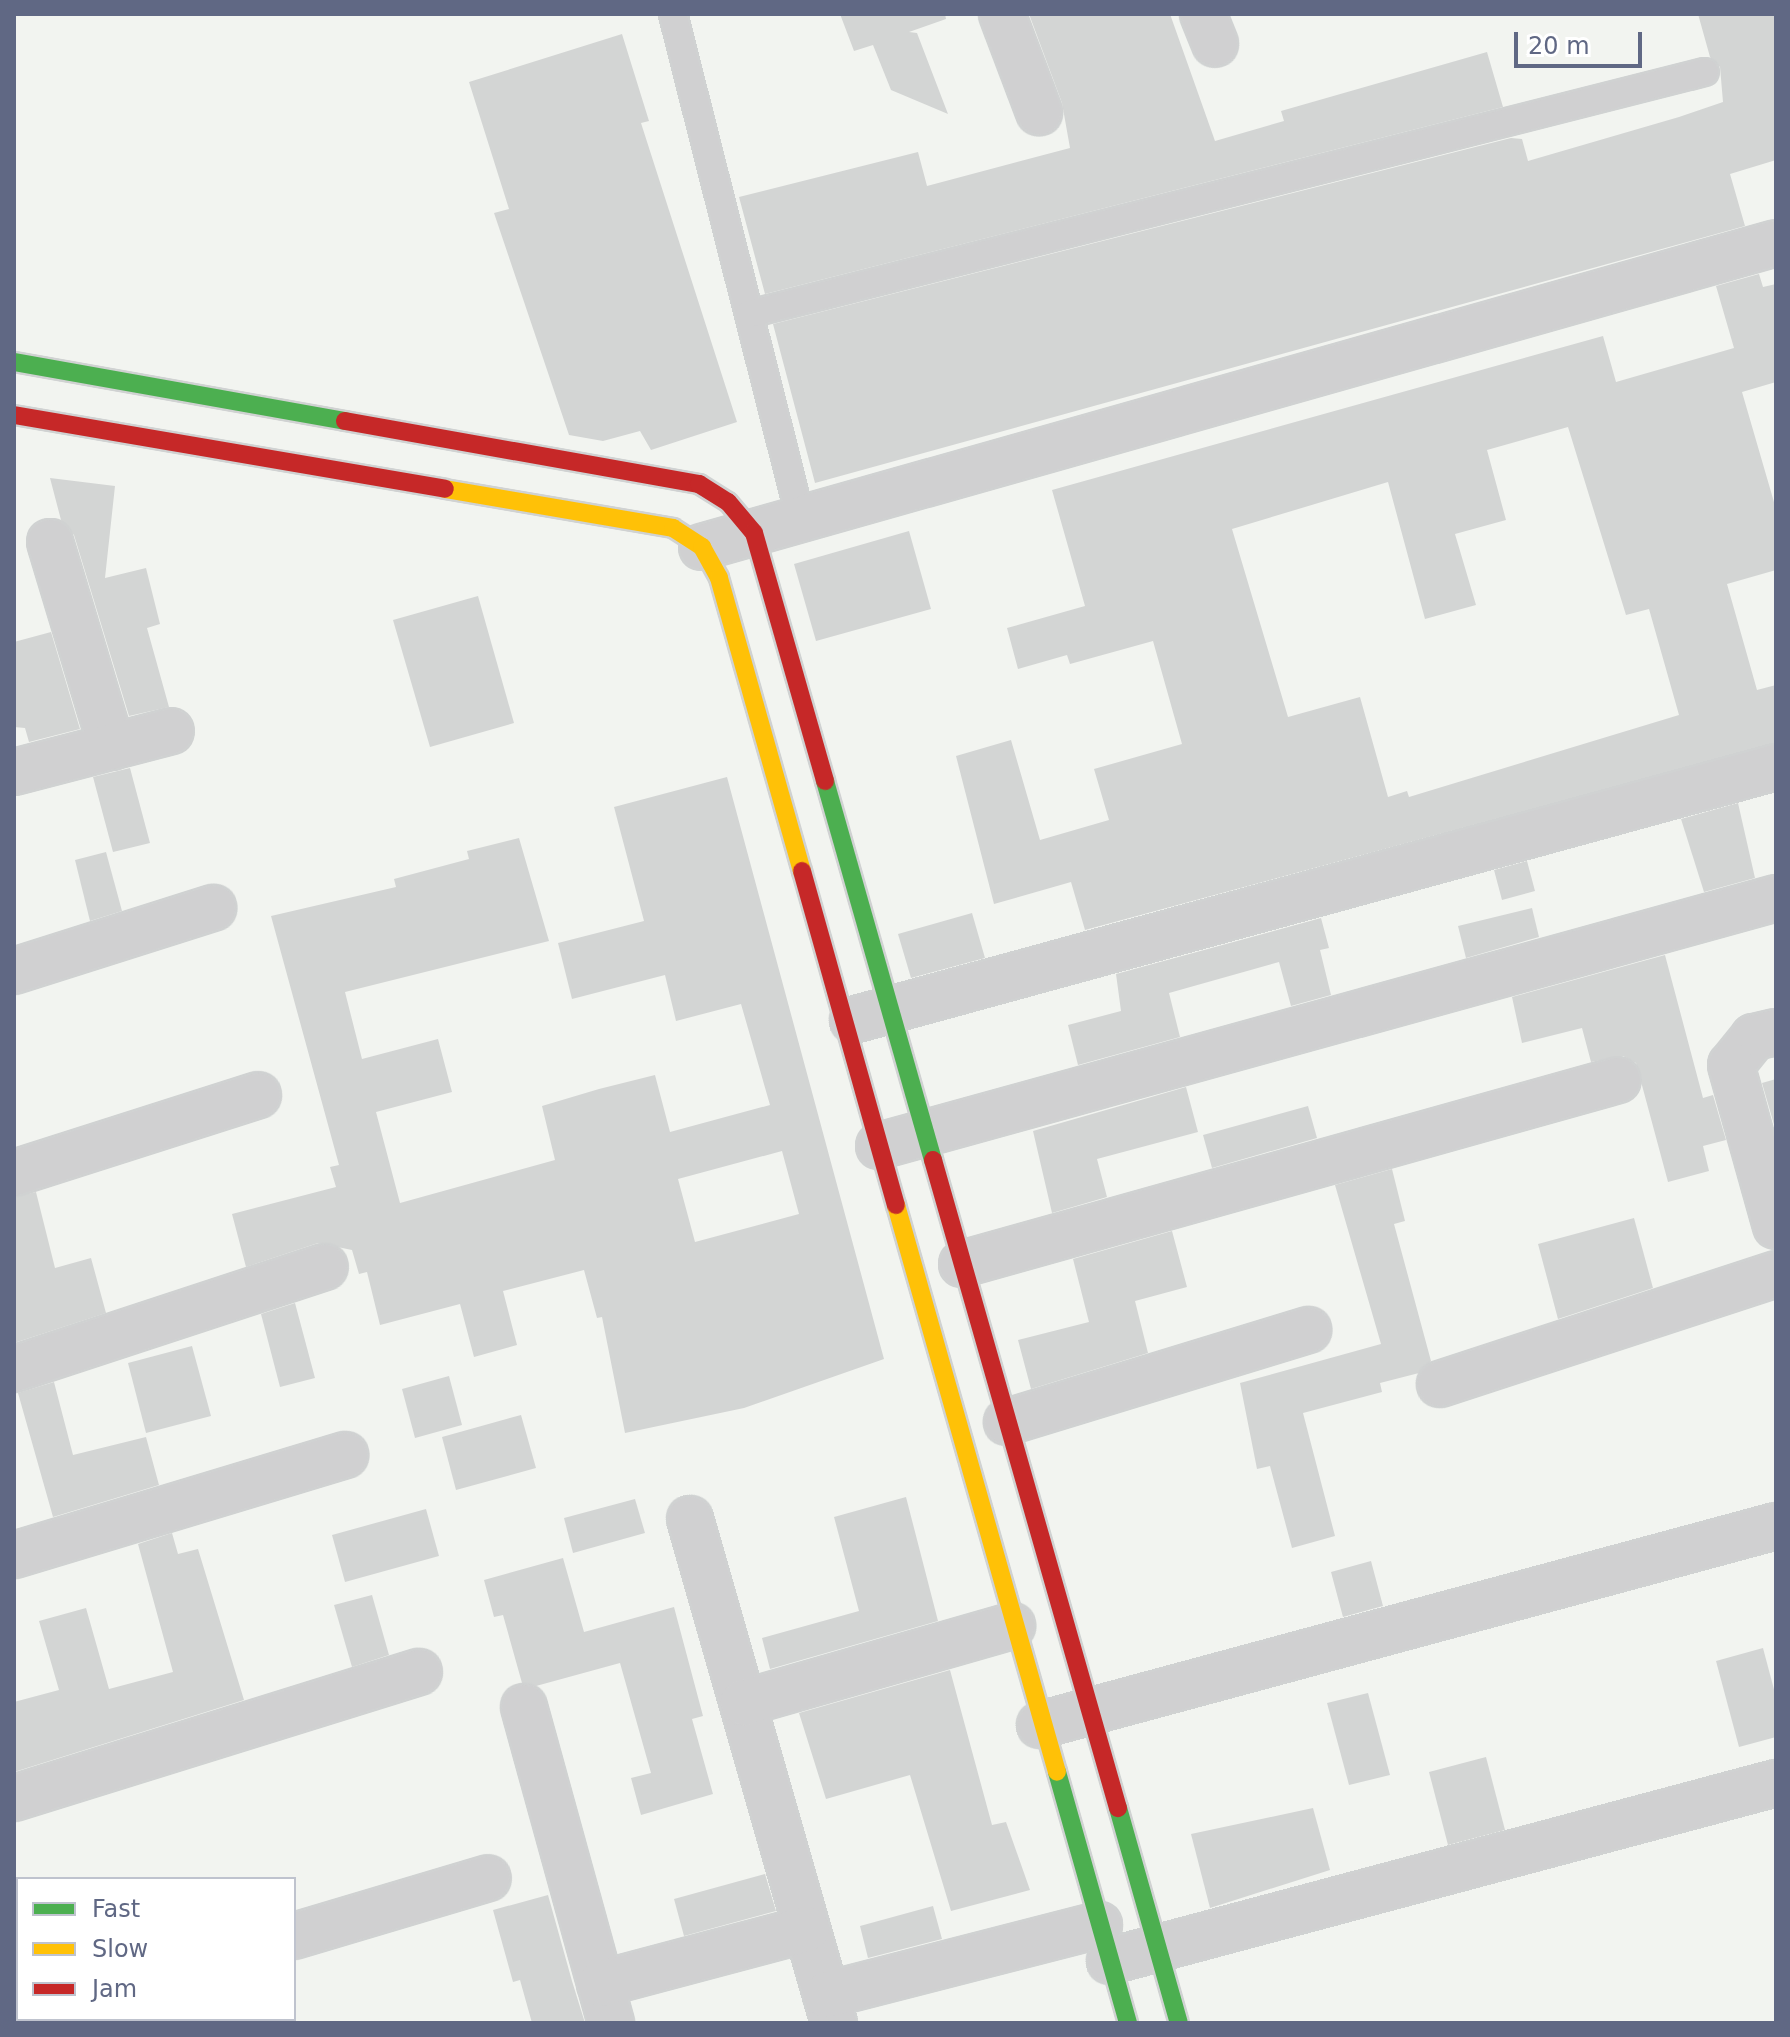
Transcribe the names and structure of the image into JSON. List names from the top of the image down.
{
  "legend": ["Fast", "Slow", "Jam"],
  "scale_bar": "20 m"
}
